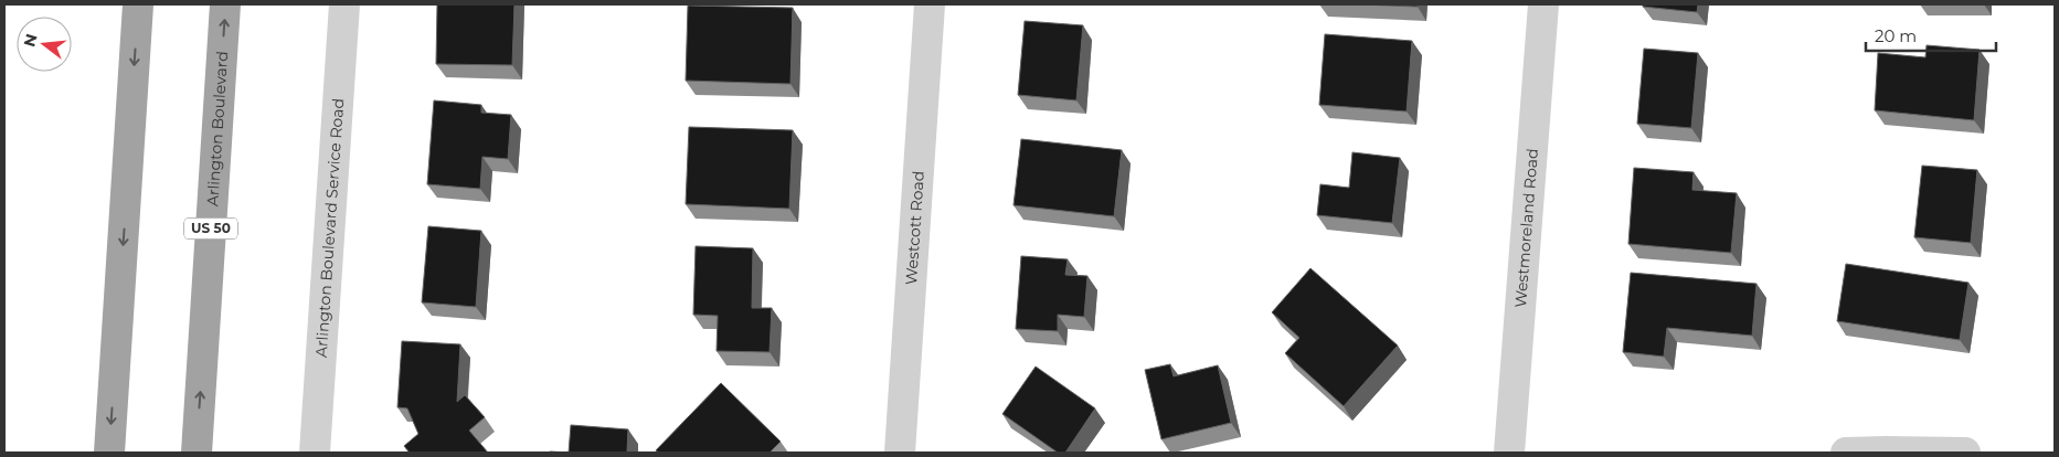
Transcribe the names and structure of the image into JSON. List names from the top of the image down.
{
  "streets": {
    "highway": ["Arlington Boulevard", "US 50"],
    "street": ["Arlington Boulevard Service Road", "Westcott Road", "Westmoreland Road"]
  },
  "scale_bar": "20 m",
  "north": "left"
}
